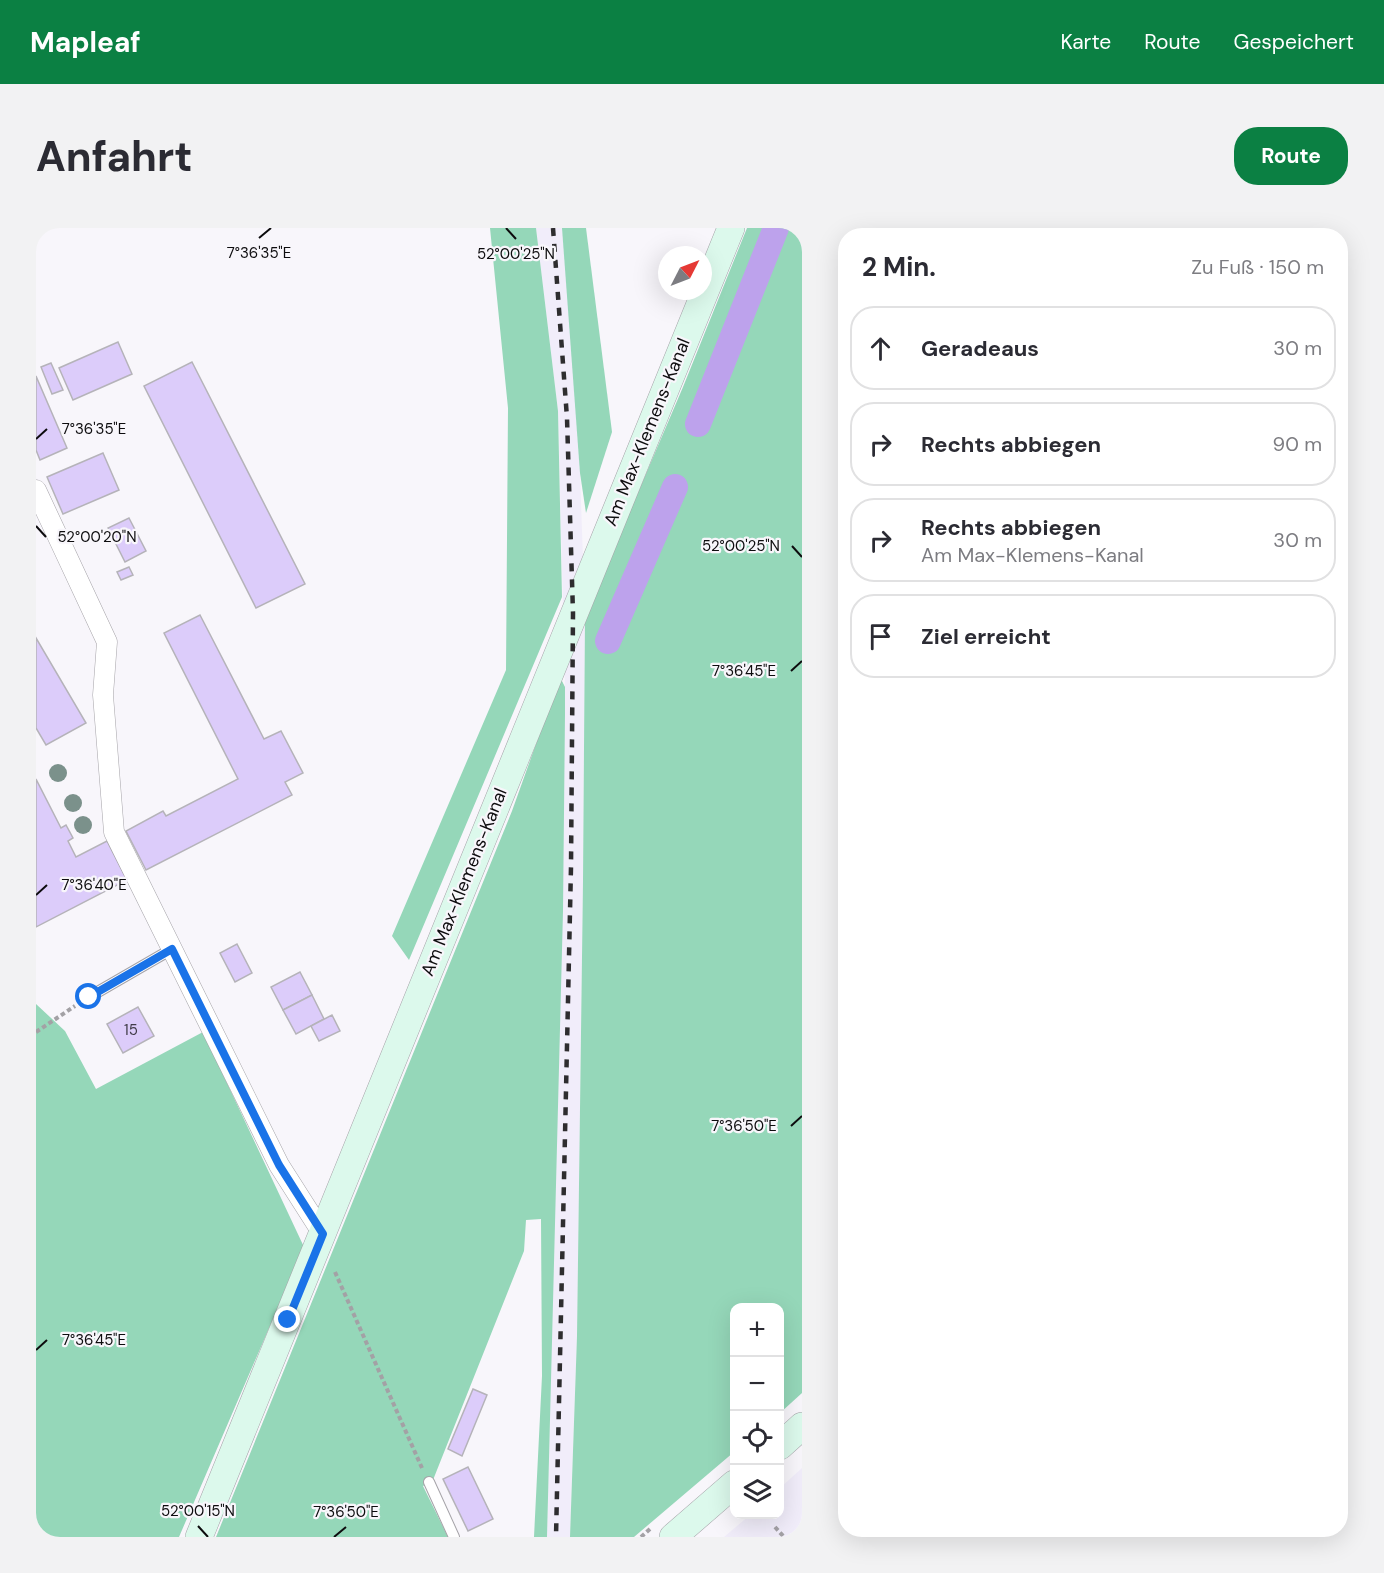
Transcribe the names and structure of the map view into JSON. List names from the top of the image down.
{
  "streets": {
    "main road": ["Am Max-Klemens-Kanal"]
  },
  "house_numbers": ["15"],
  "north": "top right",
  "page": {
    "header": "Mapleaf",
    "nav": ["Karte", "Route", "Gespeichert"],
    "buttons": "Route",
    "title": "Anfahrt",
    "heading": ["2 Min.", "Zu Fuß · 150 m"],
    "list": [
      ["Geradeaus", "30 m"],
      ["Rechts abbiegen", "90 m"],
      ["Rechts abbiegen", "Am Max-Klemens-Kanal", "30 m"],
      "Ziel erreicht"
    ],
    "map_buttons": ["+", "−"]
  },
  "coordinates": [
    "7°36'35\"E",
    "52°00'25\"N",
    "52°00'20\"N",
    "7°36'45\"E",
    "7°36'40\"E",
    "7°36'50\"E",
    "52°00'15\"N"
  ]
}
